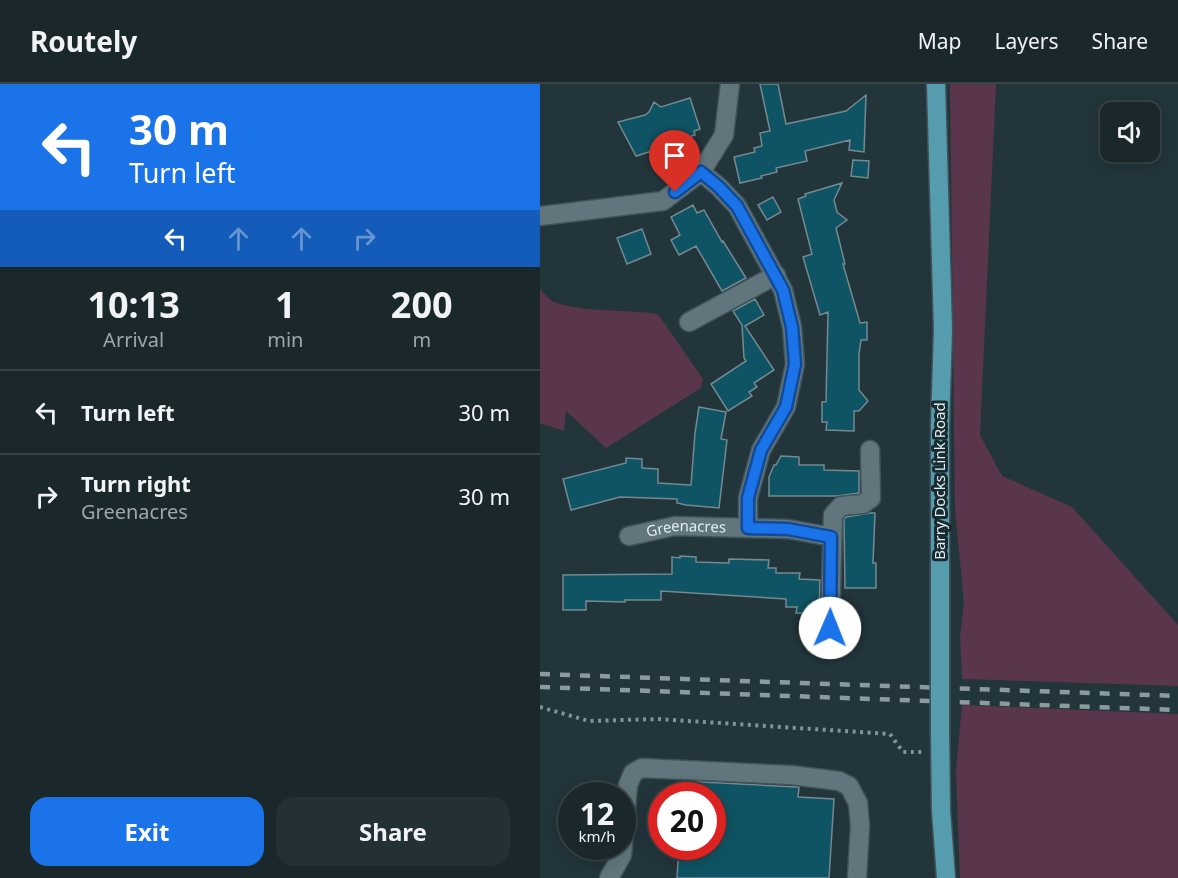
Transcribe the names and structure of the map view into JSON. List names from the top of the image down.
{
  "streets": {
    "main road": ["Barry Docks Link Road"],
    "street": ["Greenacres"]
  },
  "page": {
    "header": "Routely",
    "nav": ["Map", "Layers", "Share"],
    "turn": ["30 m", "Turn left"],
    "eta": [
      "10:13",
      "Arrival",
      "1",
      "min",
      "200",
      "m"
    ],
    "list": [
      {
        "name": "Turn left",
        "value": "30 m"
      },
      {
        "name": "Turn right",
        "note": "Greenacres",
        "value": "30 m"
      }
    ],
    "speed": "12 km/h",
    "limit": "20",
    "buttons": ["Exit", "Share"]
  }
}
